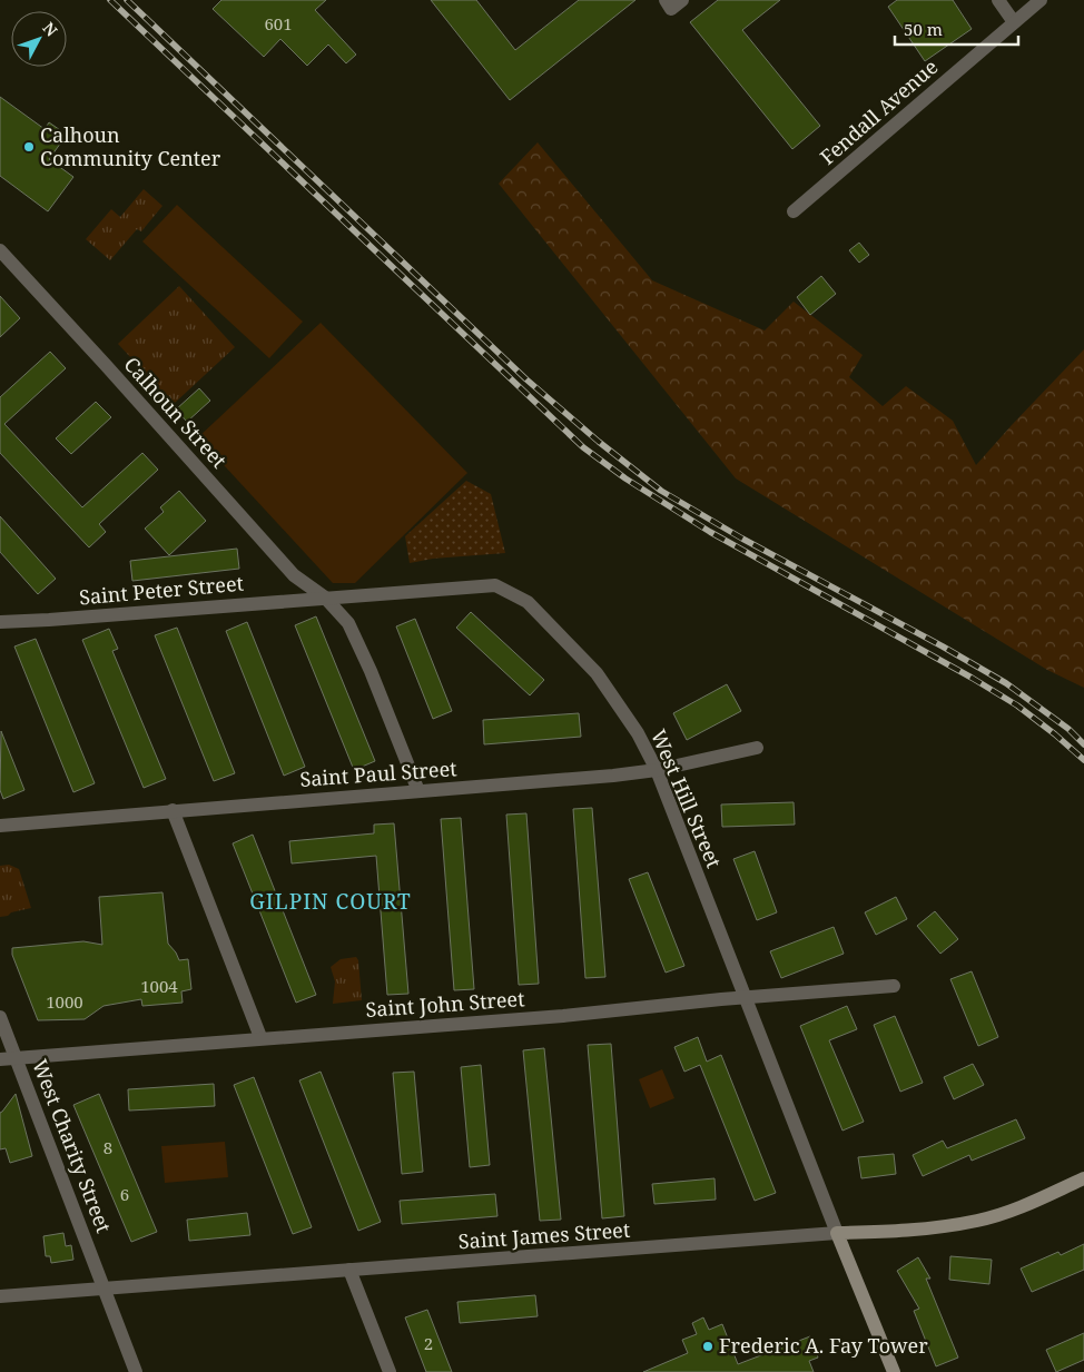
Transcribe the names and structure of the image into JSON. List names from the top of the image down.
{
  "streets": {
    "street": [
      "Fendall Avenue",
      "Calhoun Street",
      "Saint Peter Street",
      "Saint Paul Street",
      "West Hill Street",
      "Saint John Street",
      "West Charity Street",
      "Saint James Street"
    ]
  },
  "crossings": [
    ["Calhoun Street", "Saint Peter Street"],
    ["Calhoun Street", "Saint Paul Street"],
    ["Calhoun Street", "West Hill Street"],
    ["Saint Peter Street", "West Hill Street"],
    ["Saint Paul Street", "West Hill Street"],
    ["West Hill Street", "Saint John Street"],
    ["West Hill Street", "Saint James Street"],
    ["Saint John Street", "West Charity Street"],
    ["West Charity Street", "Saint James Street"]
  ],
  "districts": ["GILPIN COURT"],
  "places": ["Calhoun Community Center", "Frederic A. Fay Tower"],
  "house_numbers": [
    "601",
    "1004",
    "1000",
    "8",
    "6",
    "2"
  ],
  "scale_bar": "50 m",
  "north": "top right"
}
